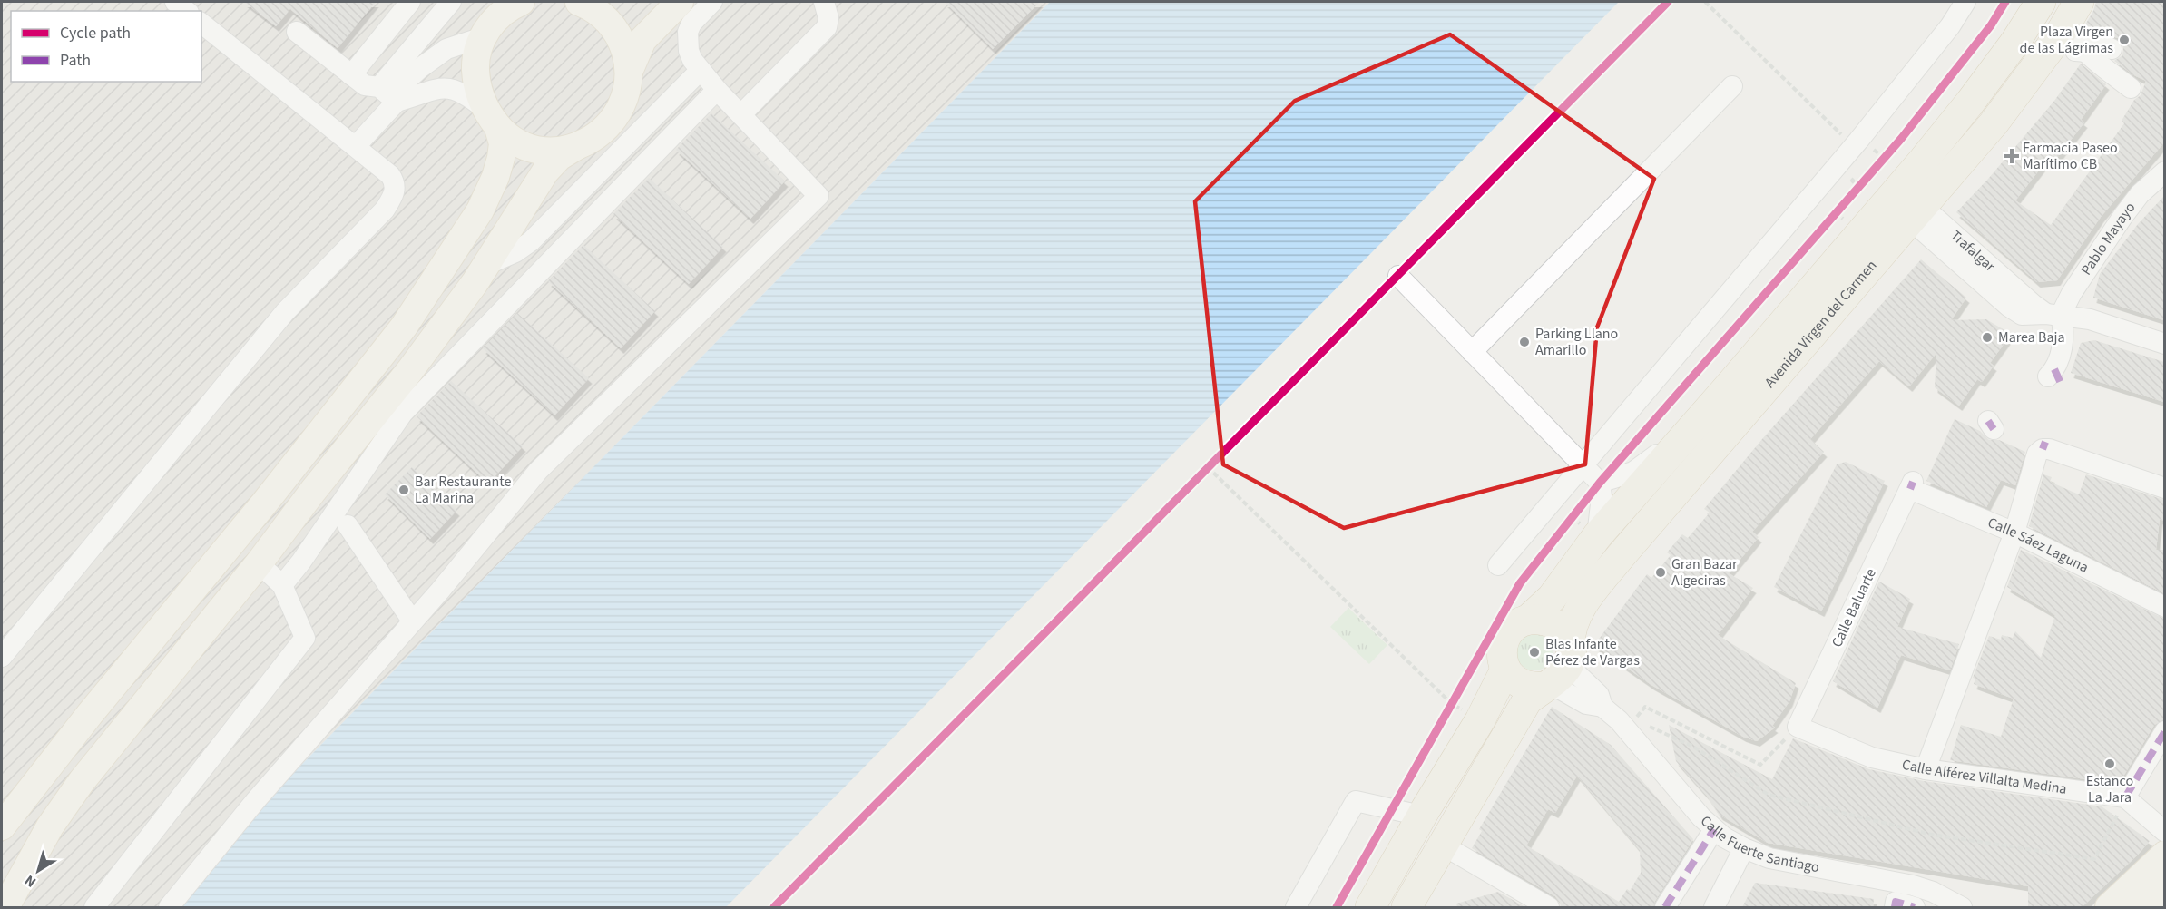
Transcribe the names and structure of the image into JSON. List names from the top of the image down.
{
  "streets": {
    "highway": ["Avenida Virgen del Carmen"],
    "street": [
      "Pablo Mayayo",
      "Trafalgar",
      "Calle Sáez Laguna",
      "Calle Baluarte",
      "Calle Alférez Villalta Medina",
      "Calle Fuerte Santiago"
    ]
  },
  "crossings": [
    ["Pablo Mayayo", "Trafalgar"],
    ["Trafalgar", "Avenida Virgen del Carmen"],
    ["Avenida Virgen del Carmen", "Calle Fuerte Santiago"],
    ["Calle Sáez Laguna", "Calle Baluarte"],
    ["Calle Baluarte", "Calle Alférez Villalta Medina"]
  ],
  "places": {
    "other": [
      "Plaza Virgen de las Lágrimas",
      "Marea Baja",
      "Parking Llano Amarillo",
      "Bar Restaurante La Marina",
      "Gran Bazar Algeciras",
      "Blas Infante Pérez de Vargas",
      "Estanco La Jara"
    ],
    "health": ["Farmacia Paseo Marítimo CB"]
  },
  "legend": ["Cycle path", "Path"],
  "north": "bottom left"
}
